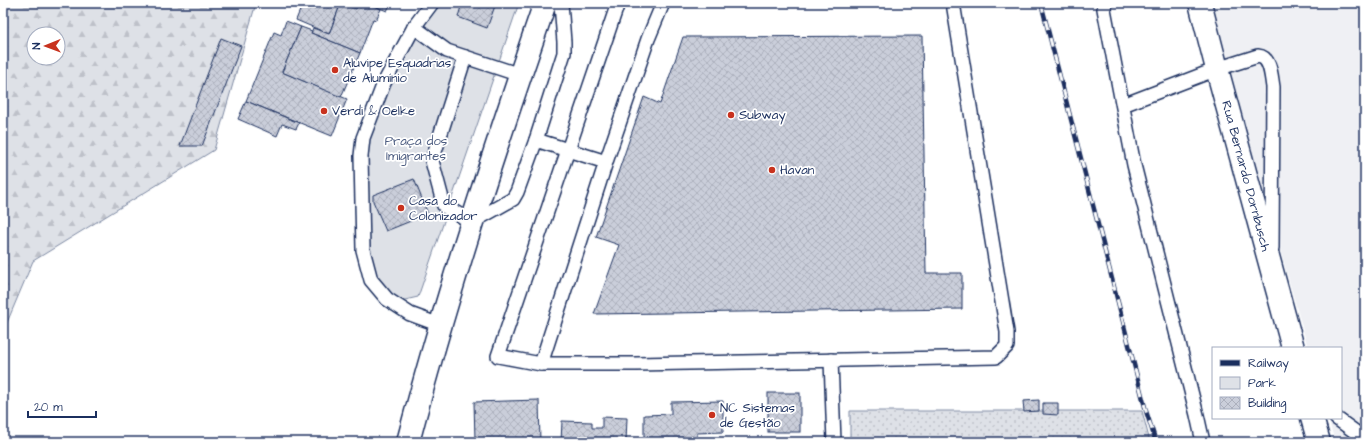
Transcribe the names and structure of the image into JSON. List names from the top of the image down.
{
  "streets": {
    "highway": ["Rua Bernardo Dornbusch"]
  },
  "parks": ["Praça dos Imigrantes"],
  "places": [
    "Aluvipe Esquadrias de Alumínio",
    "Verdi & Oelke",
    "Subway",
    "Havan",
    "Casa do Colonizador",
    "NC Sistemas de Gestão"
  ],
  "legend": ["Railway", "Park", "Building"],
  "scale_bar": "20 m",
  "north": "left"
}
